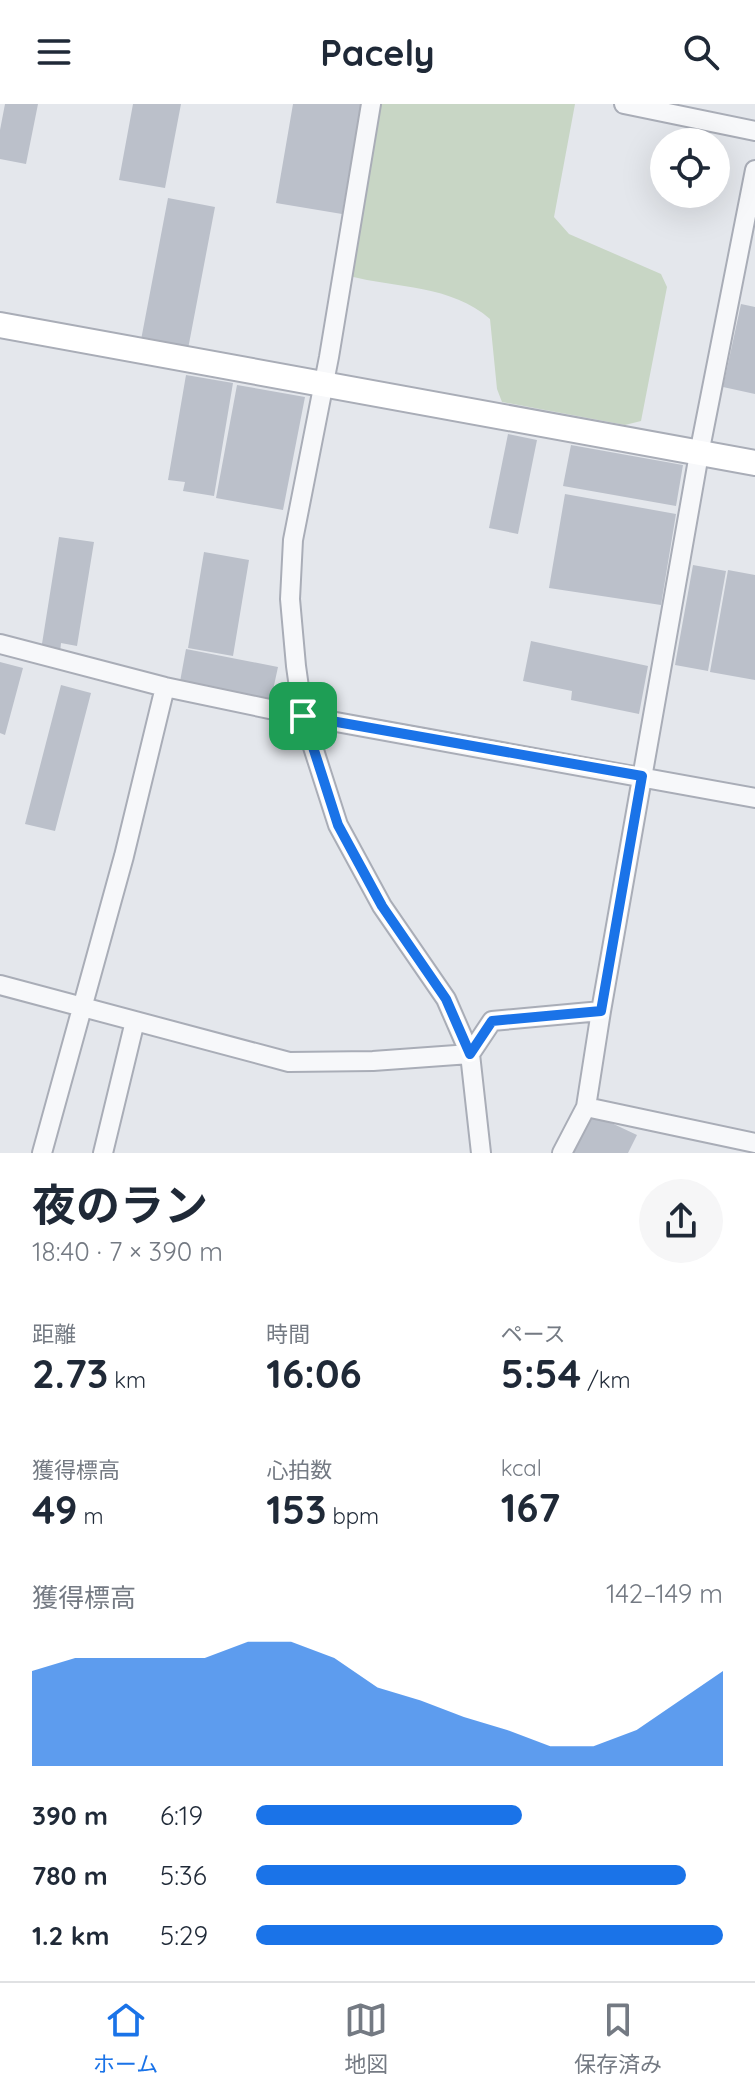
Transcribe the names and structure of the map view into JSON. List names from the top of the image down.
{
  "page": {
    "header": "Pacely",
    "heading": ["夜のラン", "18:40 · 7 × 390 m"],
    "stats": [
      ["距離", "2.73 km"],
      ["時間", "16:06"],
      ["ペース", "5:54 /km"],
      ["獲得標高", "49 m"],
      ["心拍数", "153 bpm"],
      ["kcal", "167"]
    ],
    "chart": ["獲得標高", "142–149 m"],
    "list": [
      {
        "name": "390 m",
        "note": "6:19"
      },
      {
        "name": "780 m",
        "note": "5:36"
      },
      {
        "name": "1.2 km",
        "note": "5:29"
      }
    ],
    "tabs": ["ホーム", "地図", "保存済み"]
  }
}
